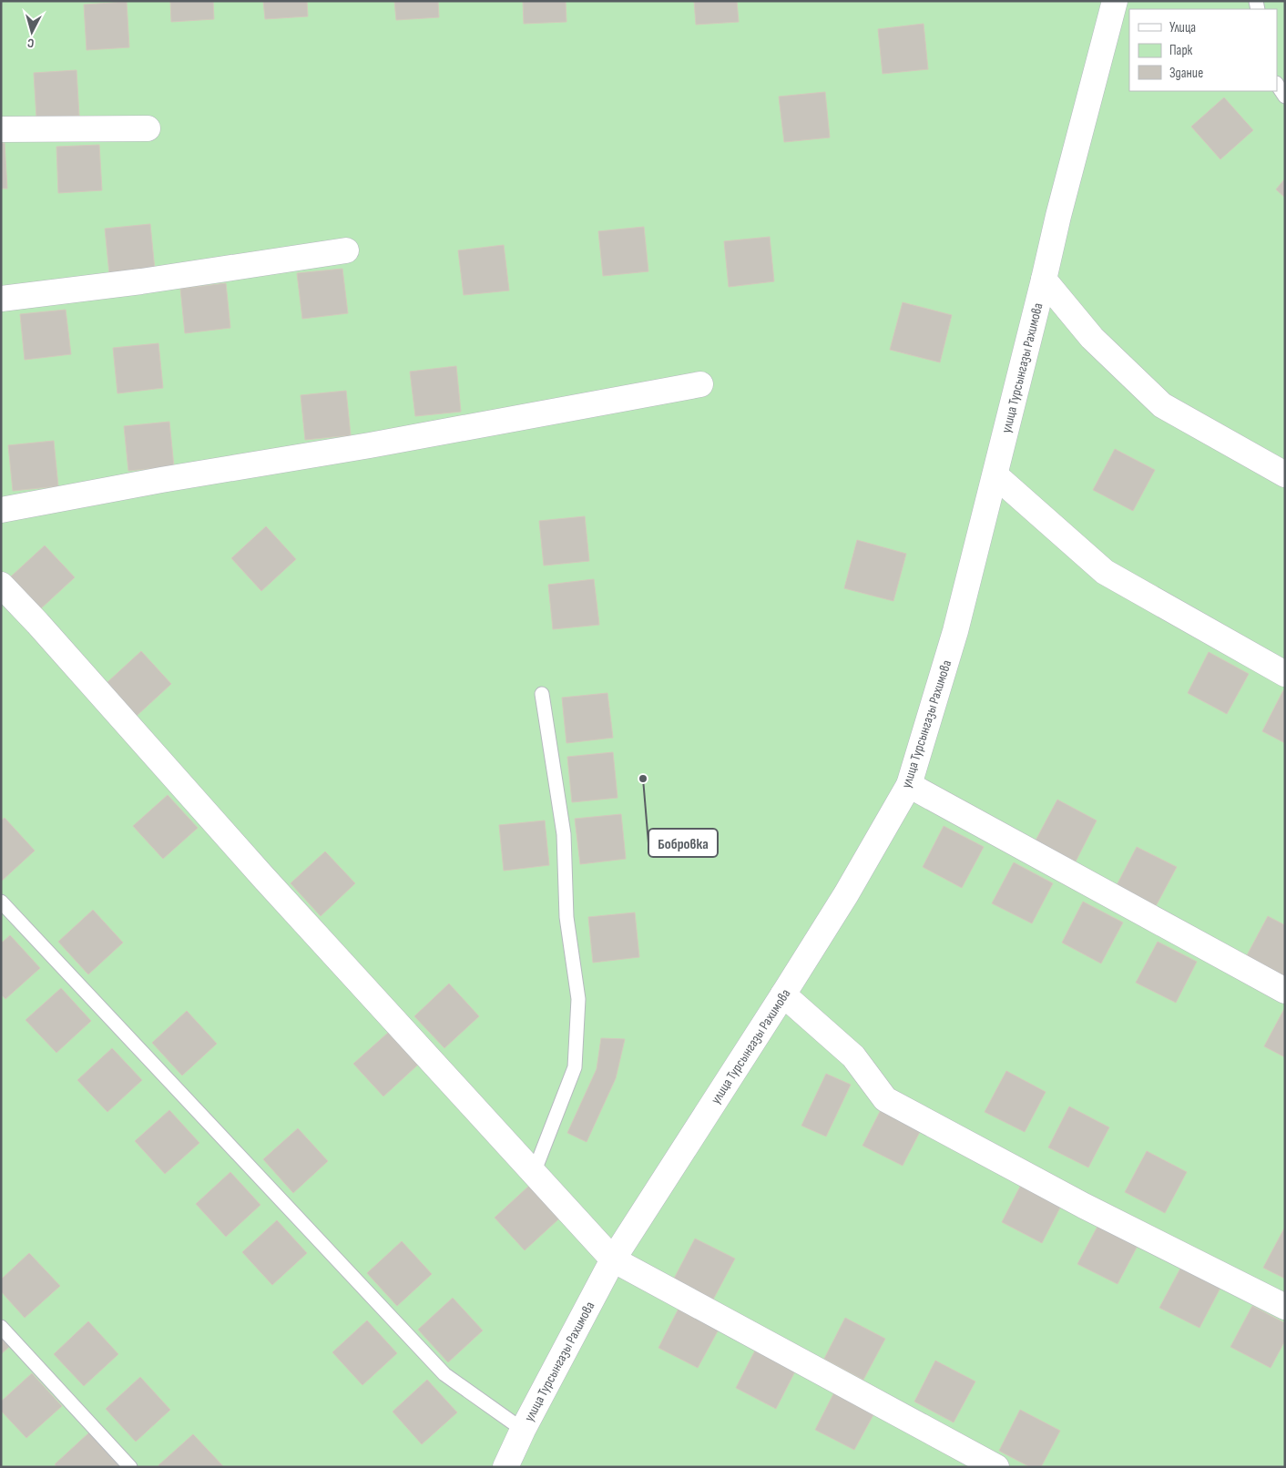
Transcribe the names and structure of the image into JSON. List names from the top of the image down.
{
  "streets": {
    "street": ["улица Турсынгазы Рахимова"]
  },
  "places": ["Бобровка"],
  "legend": ["Улица", "Парк", "Здание"],
  "north": "bottom"
}
